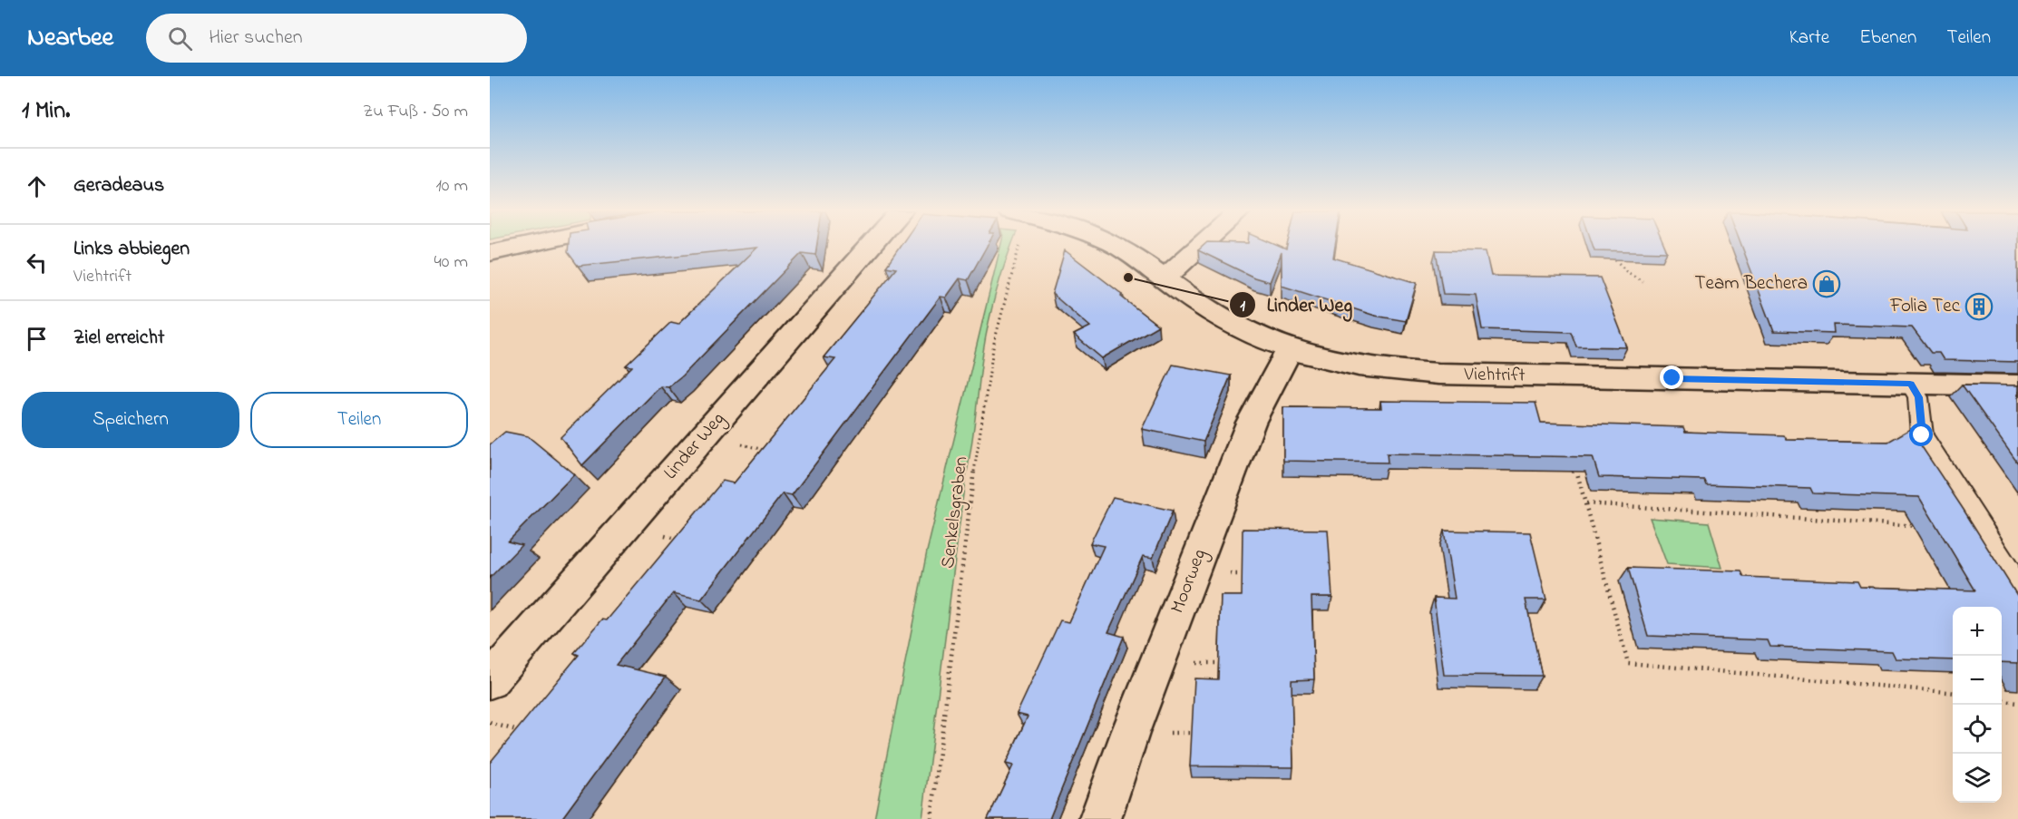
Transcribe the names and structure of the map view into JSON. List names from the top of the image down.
{
  "streets": {
    "street": ["Viehtrift", "Linder Weg", "Moorweg"],
    "path": ["Senkelsgraben"]
  },
  "crossings": [
    ["Viehtrift", "Moorweg"]
  ],
  "places": {
    "other": ["Linder Weg"],
    "shop": ["Team Bechera"],
    "building": ["Folia Tec"]
  },
  "page": {
    "header": "Nearbee",
    "search": "Hier suchen",
    "nav": ["Karte", "Ebenen", "Teilen"],
    "heading": ["1 Min.", "Zu Fuß · 50 m"],
    "list": [
      ["Geradeaus", "10 m"],
      ["Links abbiegen", "Viehtrift", "40 m"],
      "Ziel erreicht"
    ],
    "buttons": ["Speichern", "Teilen"],
    "map_buttons": ["+", "−"]
  }
}
